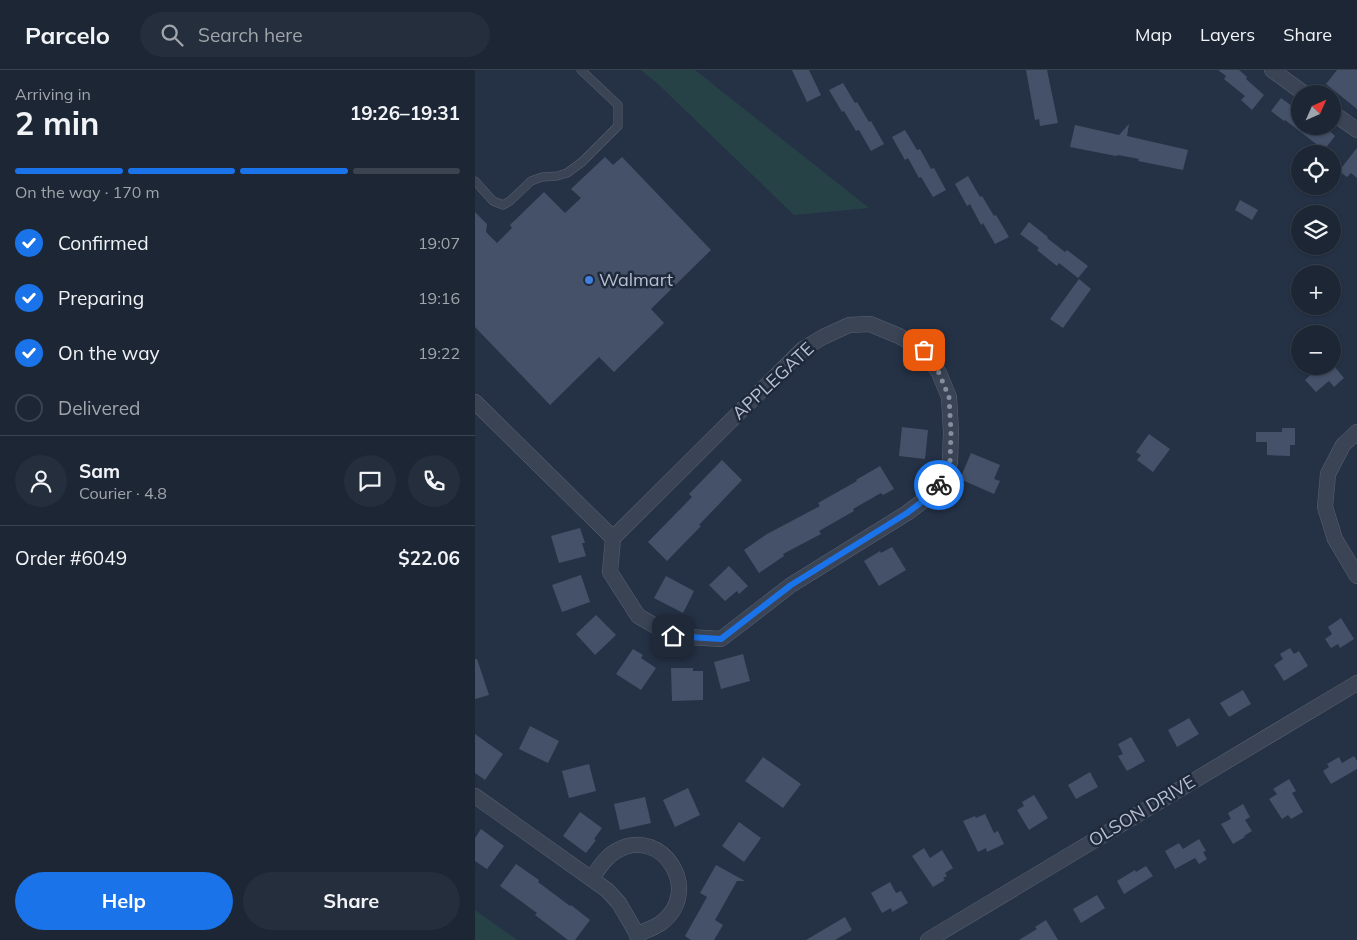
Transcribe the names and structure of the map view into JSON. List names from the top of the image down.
{
  "streets": {
    "street": ["APPLEGATE", "OLSON DRIVE"]
  },
  "places": ["Walmart"],
  "north": "top right",
  "page": {
    "header": "Parcelo",
    "search": "Search here",
    "nav": ["Map", "Layers", "Share"],
    "heading": ["2 min", "Arriving in", "19:26–19:31"],
    "panel": [
      "Sam",
      "Courier · 4.8",
      "Order #6049",
      "$22.06"
    ],
    "map_buttons": ["+", "−"],
    "bar": "On the way · 170 m",
    "list": [
      ["Confirmed", "19:07"],
      ["Preparing", "19:16"],
      ["On the way", "19:22"],
      "Delivered"
    ],
    "buttons": ["Help", "Share"]
  }
}
